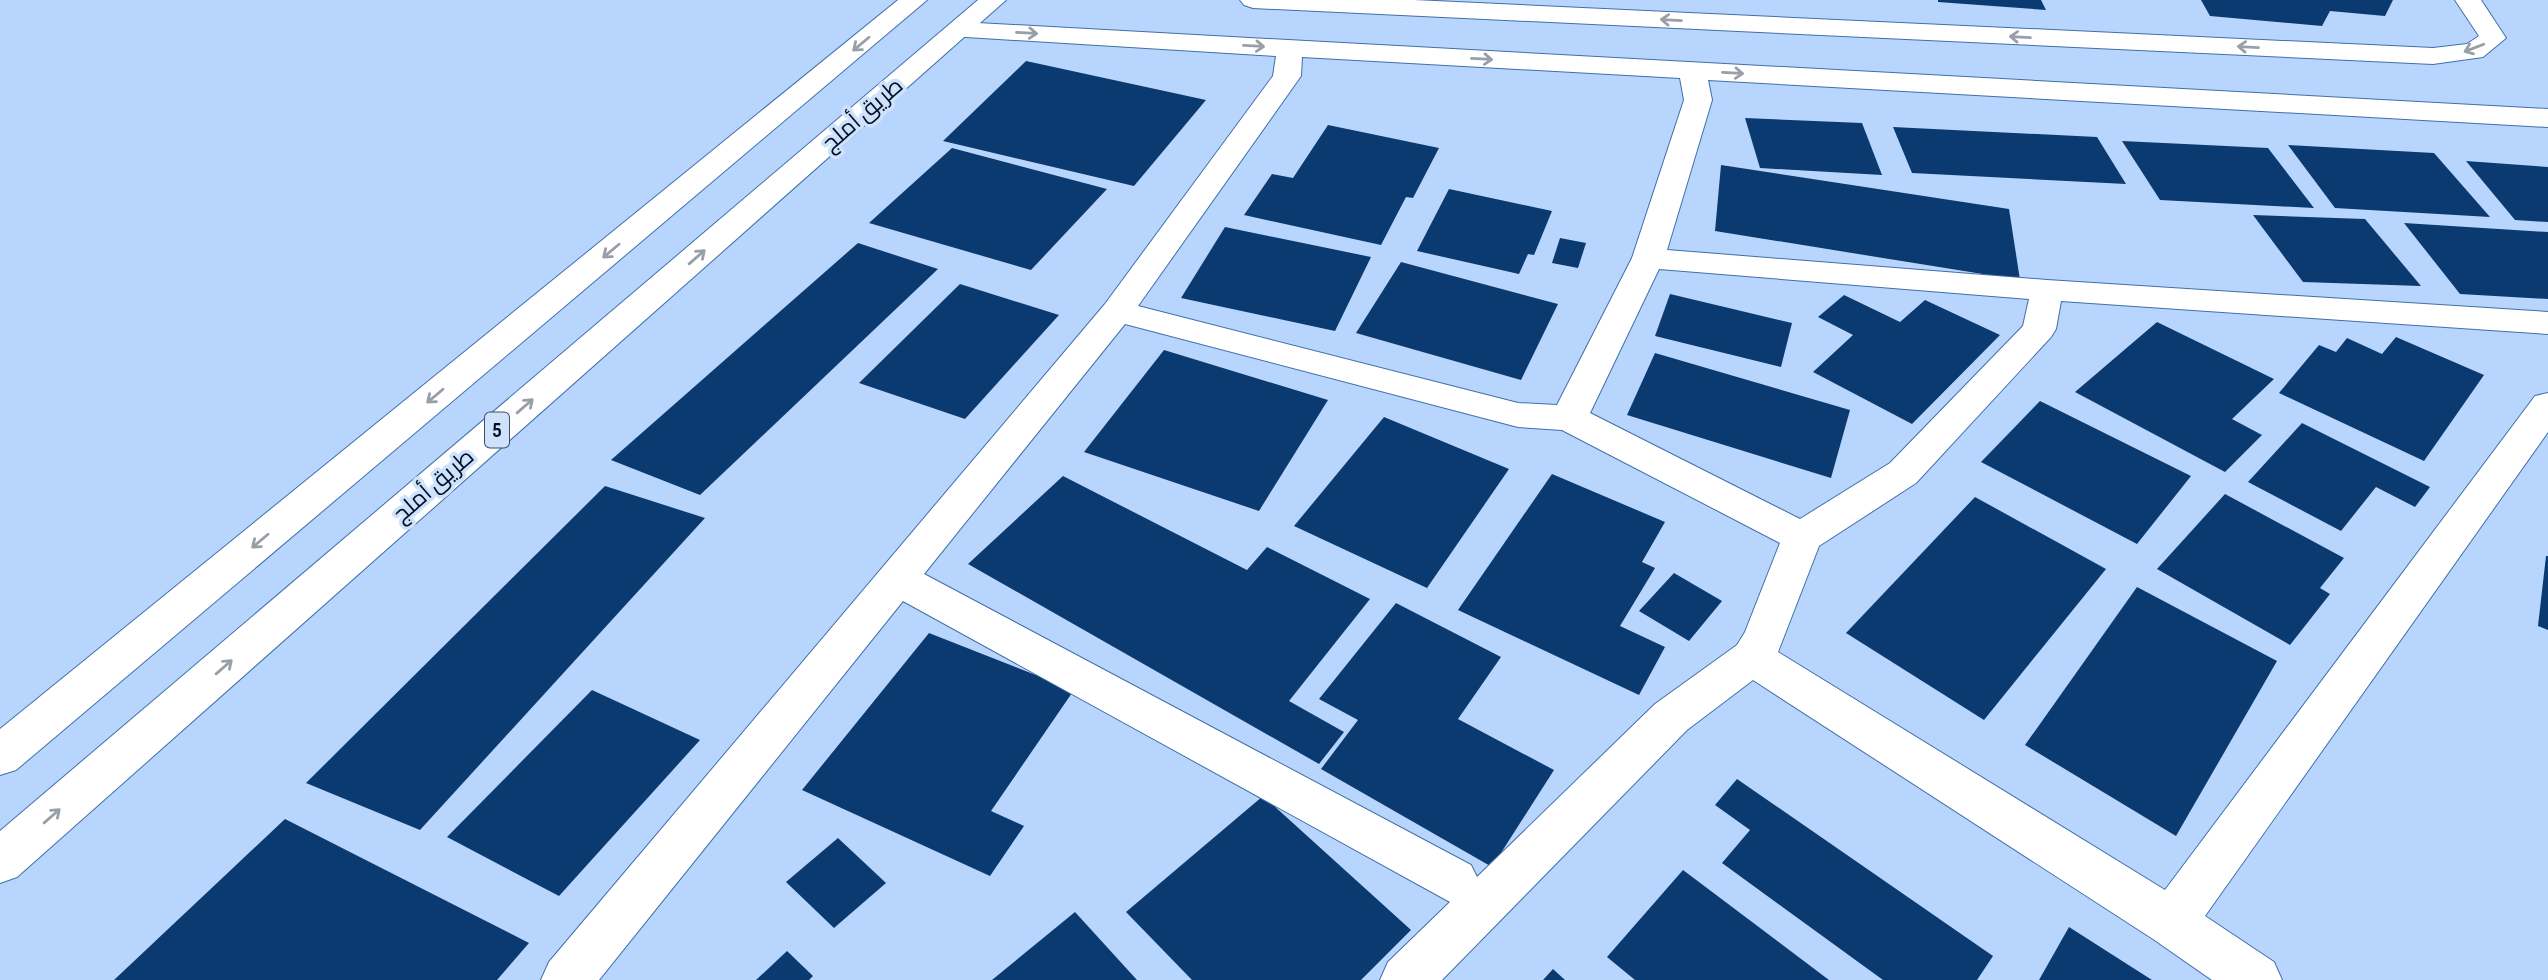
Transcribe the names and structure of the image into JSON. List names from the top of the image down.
{
  "streets": {
    "main road": ["طريق أملج", "5"]
  }
}
